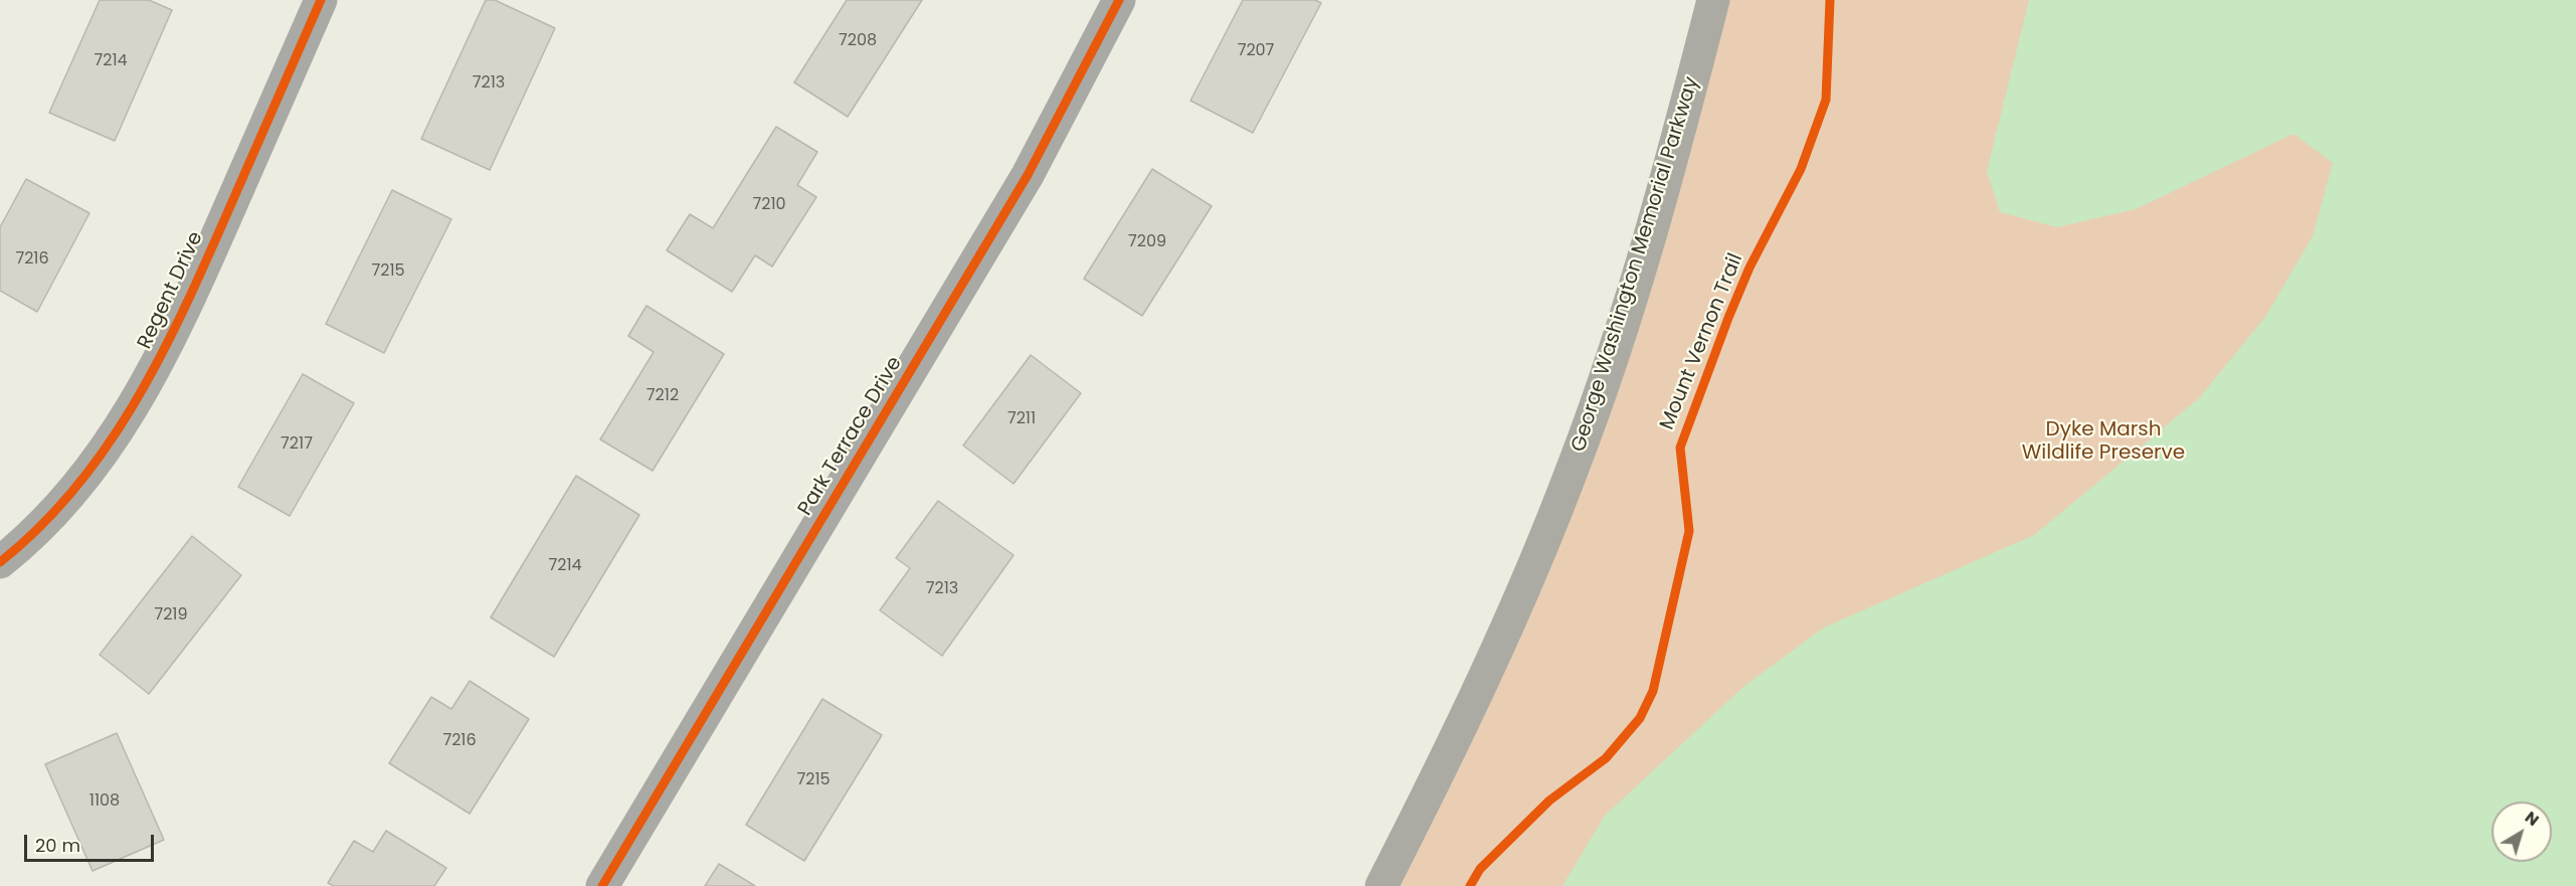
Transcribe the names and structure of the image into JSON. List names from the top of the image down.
{
  "streets": {
    "main road": ["George Washington Memorial Parkway"],
    "street": ["Regent Drive", "Park Terrace Drive"],
    "cycle path": ["Mount Vernon Trail"]
  },
  "parks": ["Dyke Marsh Wildlife Preserve"],
  "house_numbers": [
    "7208",
    "7207",
    "7214",
    "7213",
    "7210",
    "7209",
    "7216",
    "7215",
    "7212",
    "7211",
    "7217",
    "7214",
    "7213",
    "7219",
    "7216",
    "7215",
    "1108"
  ],
  "scale_bar": "20 m",
  "north": "top right"
}
